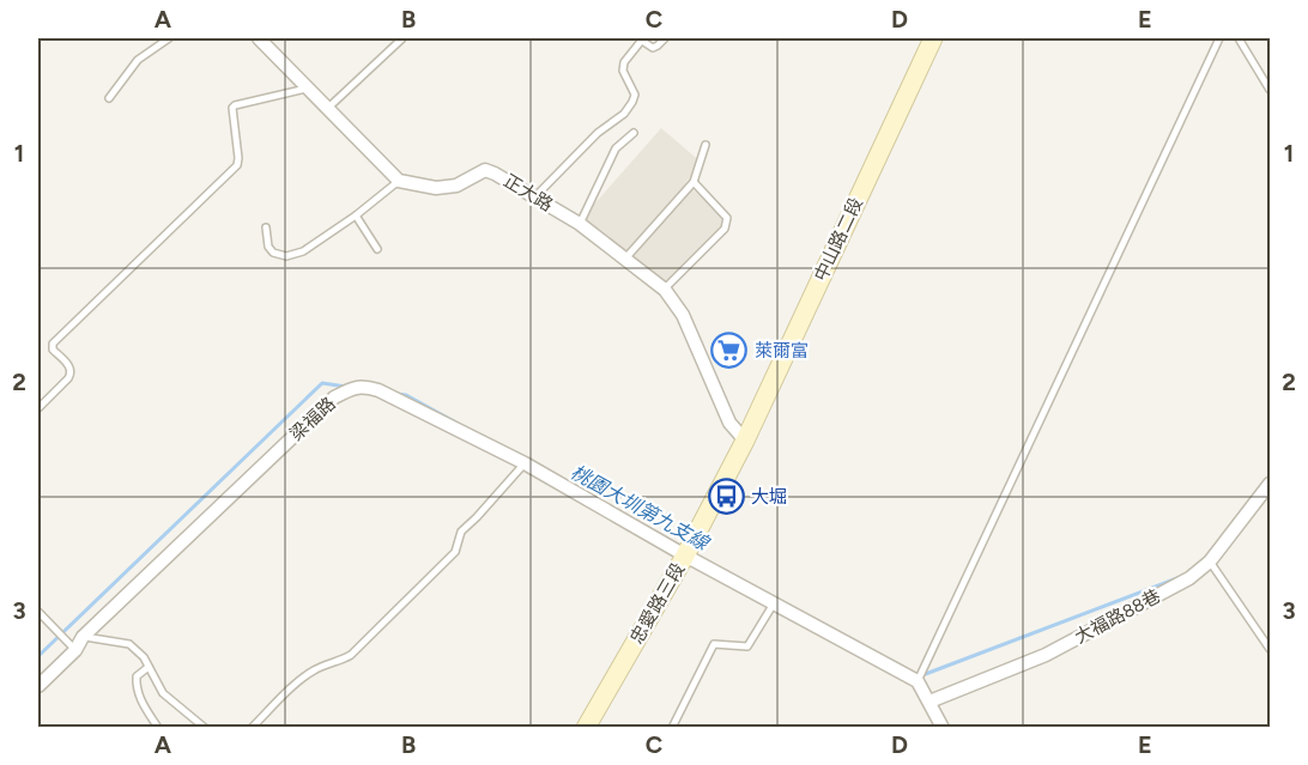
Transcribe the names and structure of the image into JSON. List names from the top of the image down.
{
  "streets": {
    "main road": ["中山路二段", "忠愛路三段"],
    "street": ["正大路", "梁福路", "大福路88巷"]
  },
  "crossings": [
    ["正大路", "中山路二段"],
    ["正大路", "忠愛路三段"],
    ["中山路二段", "忠愛路三段"],
    ["梁福路", "忠愛路三段"]
  ],
  "water": ["桃園大圳第九支線"],
  "places": {
    "supermarket": ["萊爾富"],
    "bus stop": ["大堀"]
  },
  "grid": {
    "columns": [
      "A",
      "B",
      "C",
      "D",
      "E"
    ],
    "rows": ["1", "2", "3"]
  }
}
